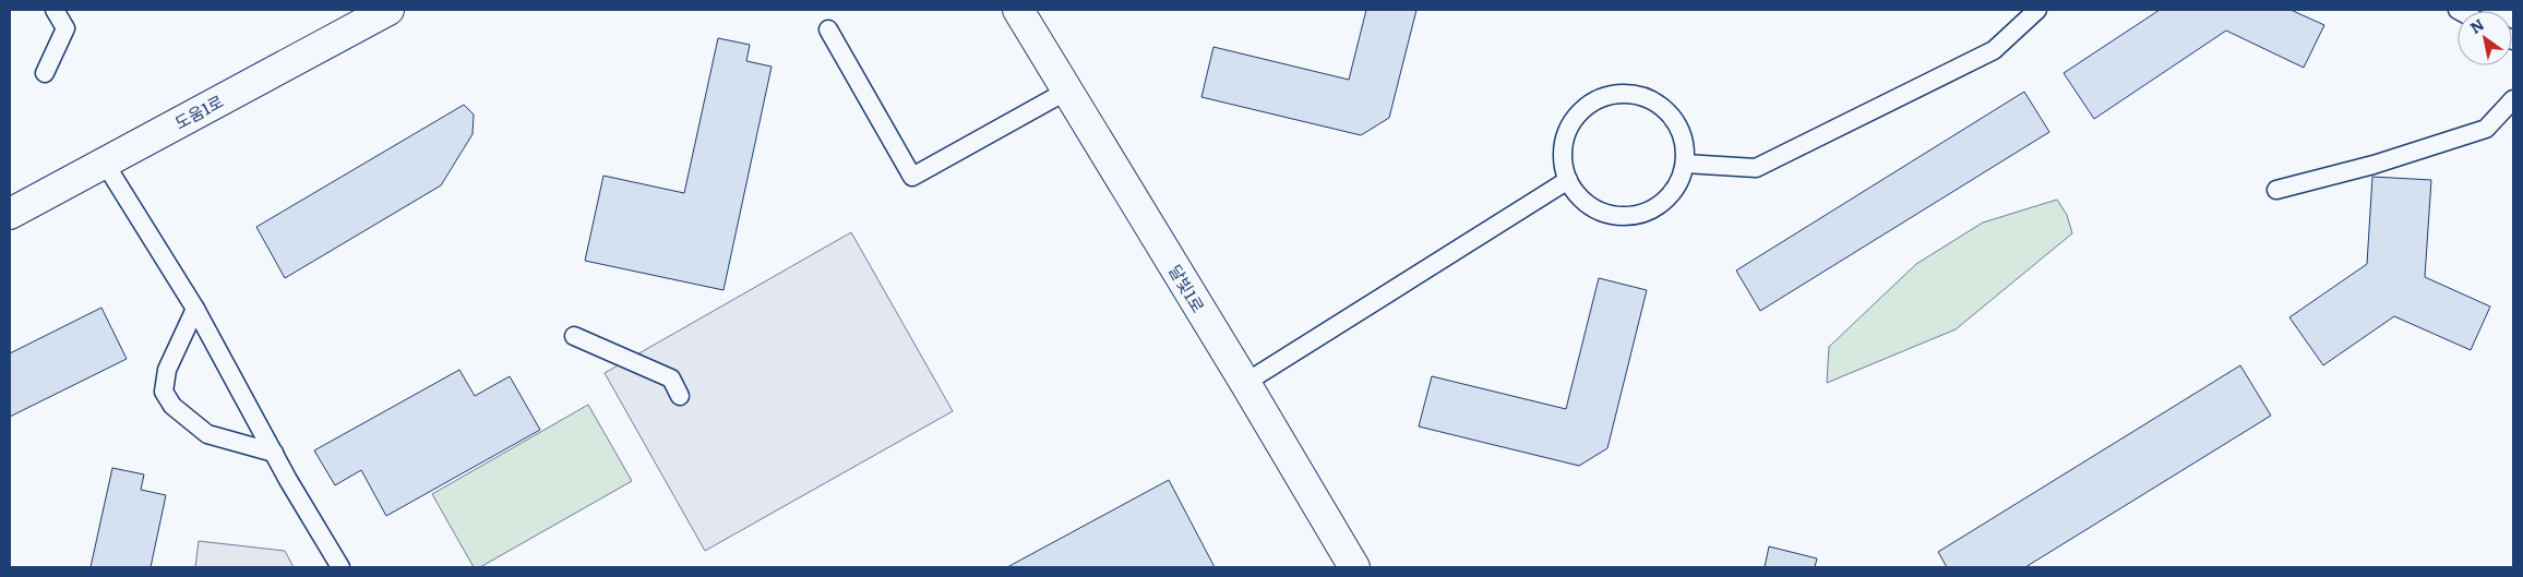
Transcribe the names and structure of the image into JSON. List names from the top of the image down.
{
  "streets": {
    "street": ["도움1로", "달빛1로"]
  },
  "north": "top left"
}
